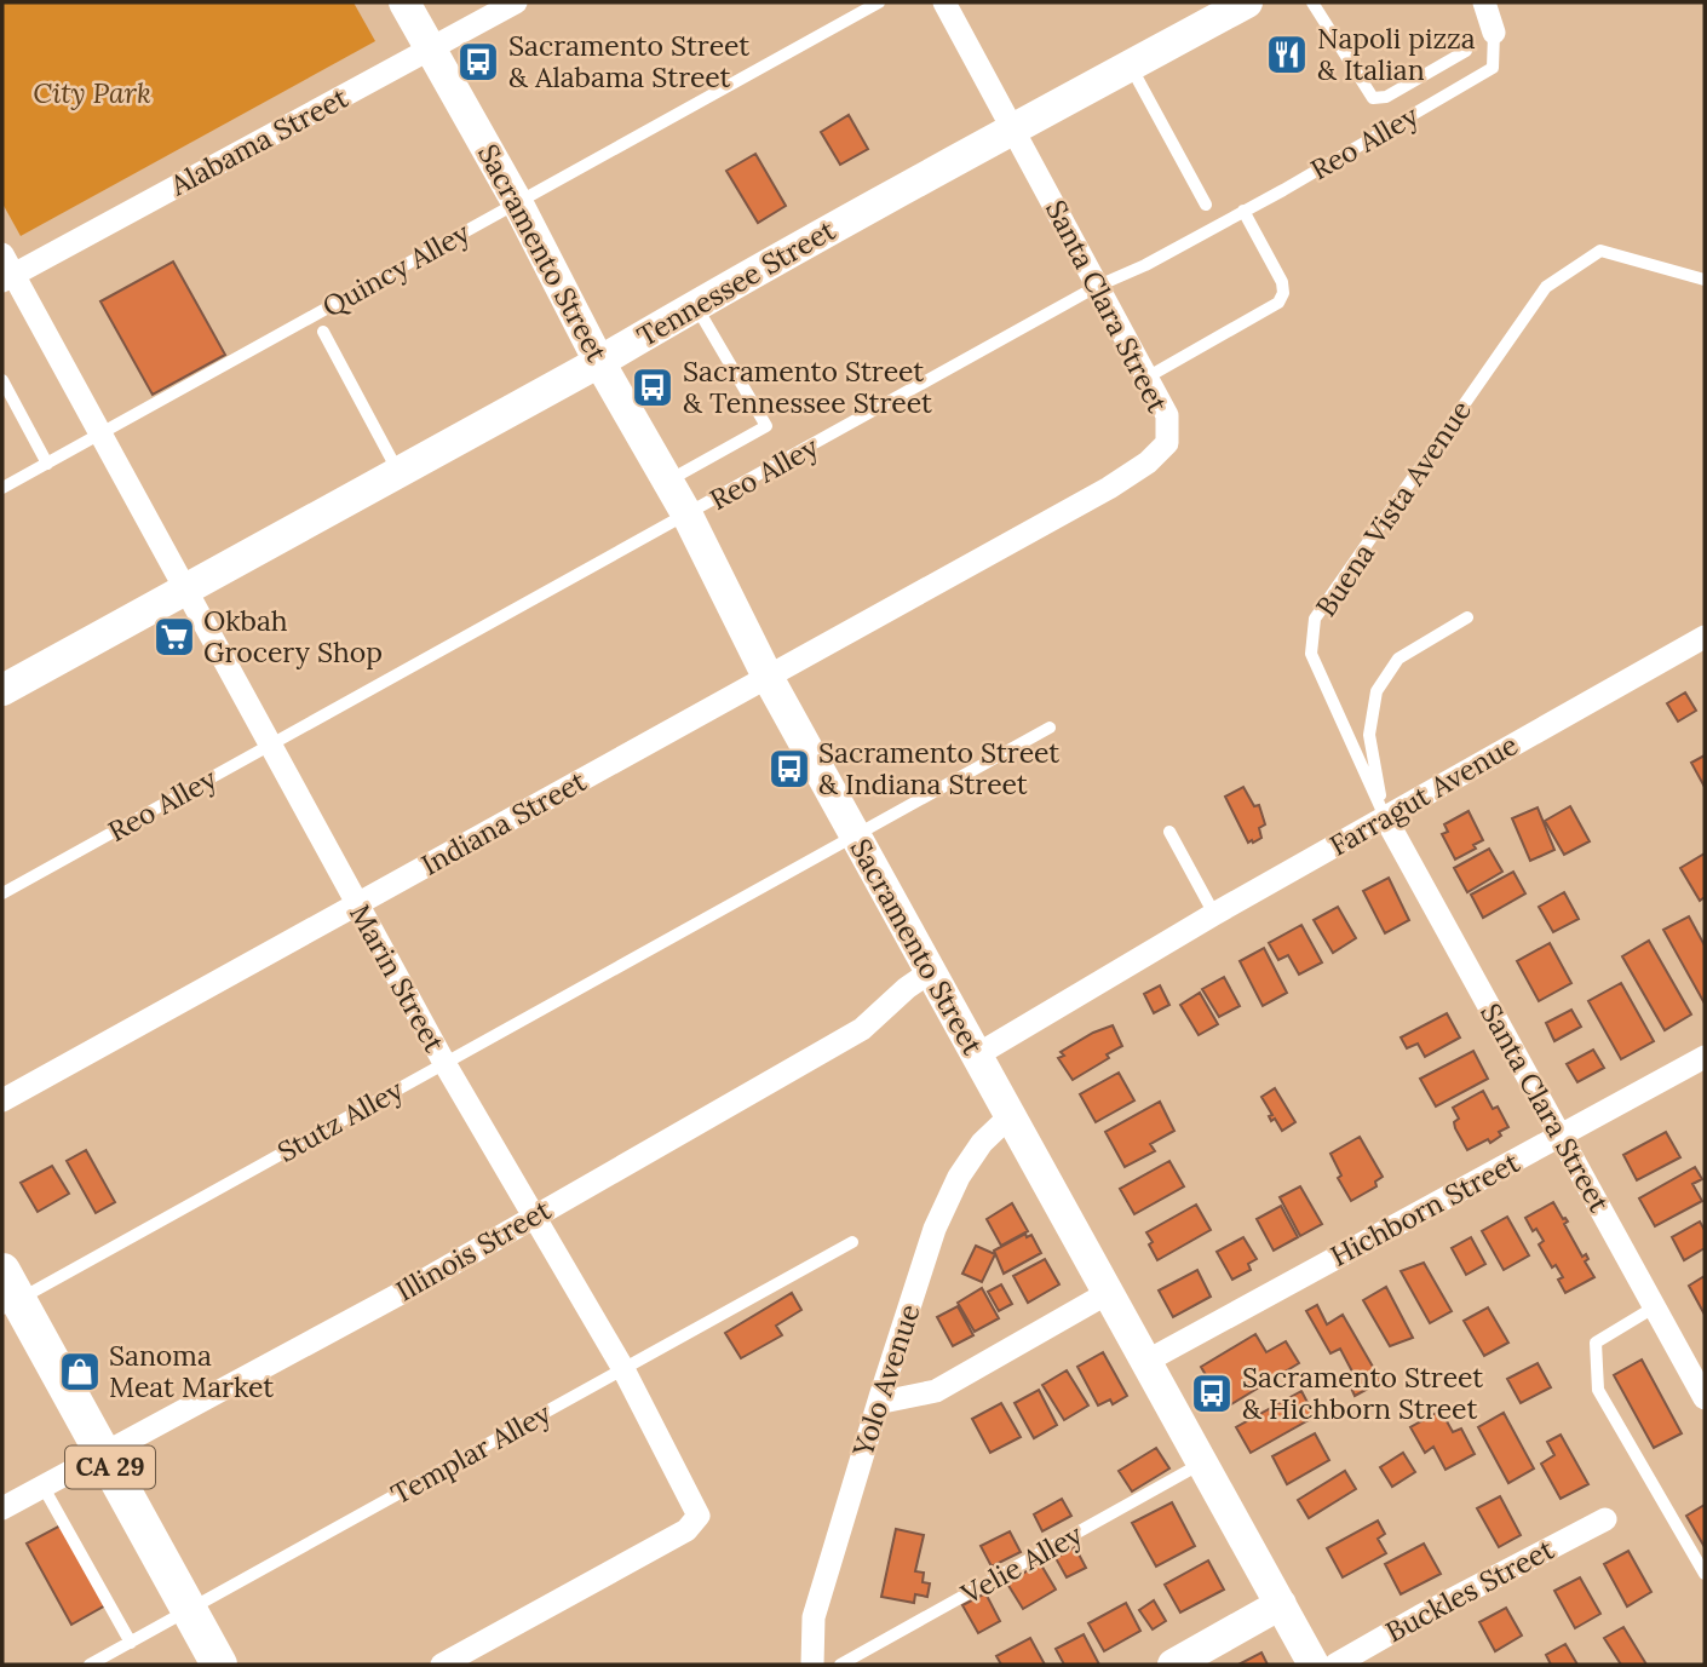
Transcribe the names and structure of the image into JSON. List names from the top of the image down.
{
  "streets": {
    "main road": ["Sacramento Street", "Tennessee Street", "CA 29"],
    "street": [
      "Alabama Street",
      "Santa Clara Street",
      "Farragut Avenue",
      "Indiana Street",
      "Marin Street",
      "Hichborn Street",
      "Illinois Street",
      "Yolo Avenue",
      "Buckles Street"
    ],
    "lane": [
      "Reo Alley",
      "Quincy Alley",
      "Buena Vista Avenue",
      "Stutz Alley",
      "Templar Alley",
      "Velie Alley"
    ]
  },
  "crossings": [
    ["Alabama Street", "Sacramento Street"],
    ["Alabama Street", "Marin Street"],
    ["Reo Alley", "Sacramento Street"],
    ["Reo Alley", "Santa Clara Street"],
    ["Reo Alley", "Marin Street"],
    ["Sacramento Street", "Quincy Alley"],
    ["Sacramento Street", "Tennessee Street"],
    ["Sacramento Street", "Farragut Avenue"],
    ["Sacramento Street", "Indiana Street"],
    ["Sacramento Street", "Stutz Alley"],
    ["Sacramento Street", "Hichborn Street"],
    ["Sacramento Street", "Illinois Street"],
    ["Sacramento Street", "Yolo Avenue"],
    ["Sacramento Street", "Velie Alley"],
    ["Quincy Alley", "Marin Street"],
    ["Tennessee Street", "Santa Clara Street"],
    ["Tennessee Street", "Marin Street"],
    ["Santa Clara Street", "Buena Vista Avenue"],
    ["Santa Clara Street", "Farragut Avenue"],
    ["Santa Clara Street", "Indiana Street"],
    ["Santa Clara Street", "Hichborn Street"],
    ["Buena Vista Avenue", "Farragut Avenue"],
    ["Indiana Street", "Marin Street"],
    ["Marin Street", "Stutz Alley"],
    ["Marin Street", "Illinois Street"],
    ["Marin Street", "Templar Alley"],
    ["Stutz Alley", "CA 29"],
    ["Illinois Street", "CA 29"],
    ["Templar Alley", "CA 29"]
  ],
  "parks": ["City Park"],
  "places": {
    "restaurant": ["Napoli pizza & Italian"],
    "bus stop": [
      "Sacramento Street & Alabama Street",
      "Sacramento Street & Tennessee Street",
      "Sacramento Street & Indiana Street",
      "Sacramento Street & Hichborn Street"
    ],
    "supermarket": ["Okbah Grocery Shop"],
    "shop": ["Sanoma Meat Market"]
  }
}
